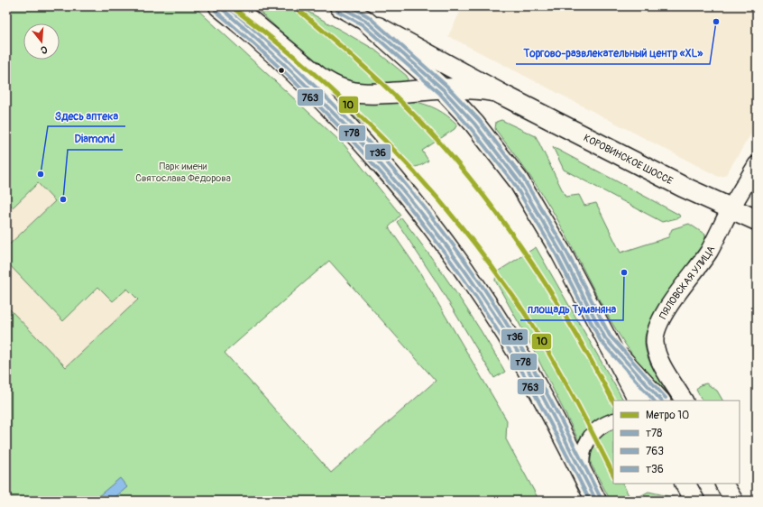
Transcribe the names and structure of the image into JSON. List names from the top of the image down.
{
  "streets": {
    "main road": ["КОРОВИНСКОЕ ШОССЕ"],
    "street": ["ПЯЛОВСКАЯ УЛИЦА"]
  },
  "crossings": [
    ["КОРОВИНСКОЕ ШОССЕ", "ПЯЛОВСКАЯ УЛИЦА"]
  ],
  "parks": ["Парк имени Святослава Фёдорова"],
  "places": [
    "Торгово-развлекательный центр «XL»",
    "Здесь аптека",
    "Diamond",
    "площадь Туманяна"
  ],
  "lines": [
    "metro line 10",
    "transit line т78",
    "transit line т36",
    "transit line 763"
  ],
  "legend": [
    "Метро 10",
    "т78",
    "763",
    "т36"
  ],
  "north": "bottom"
}
